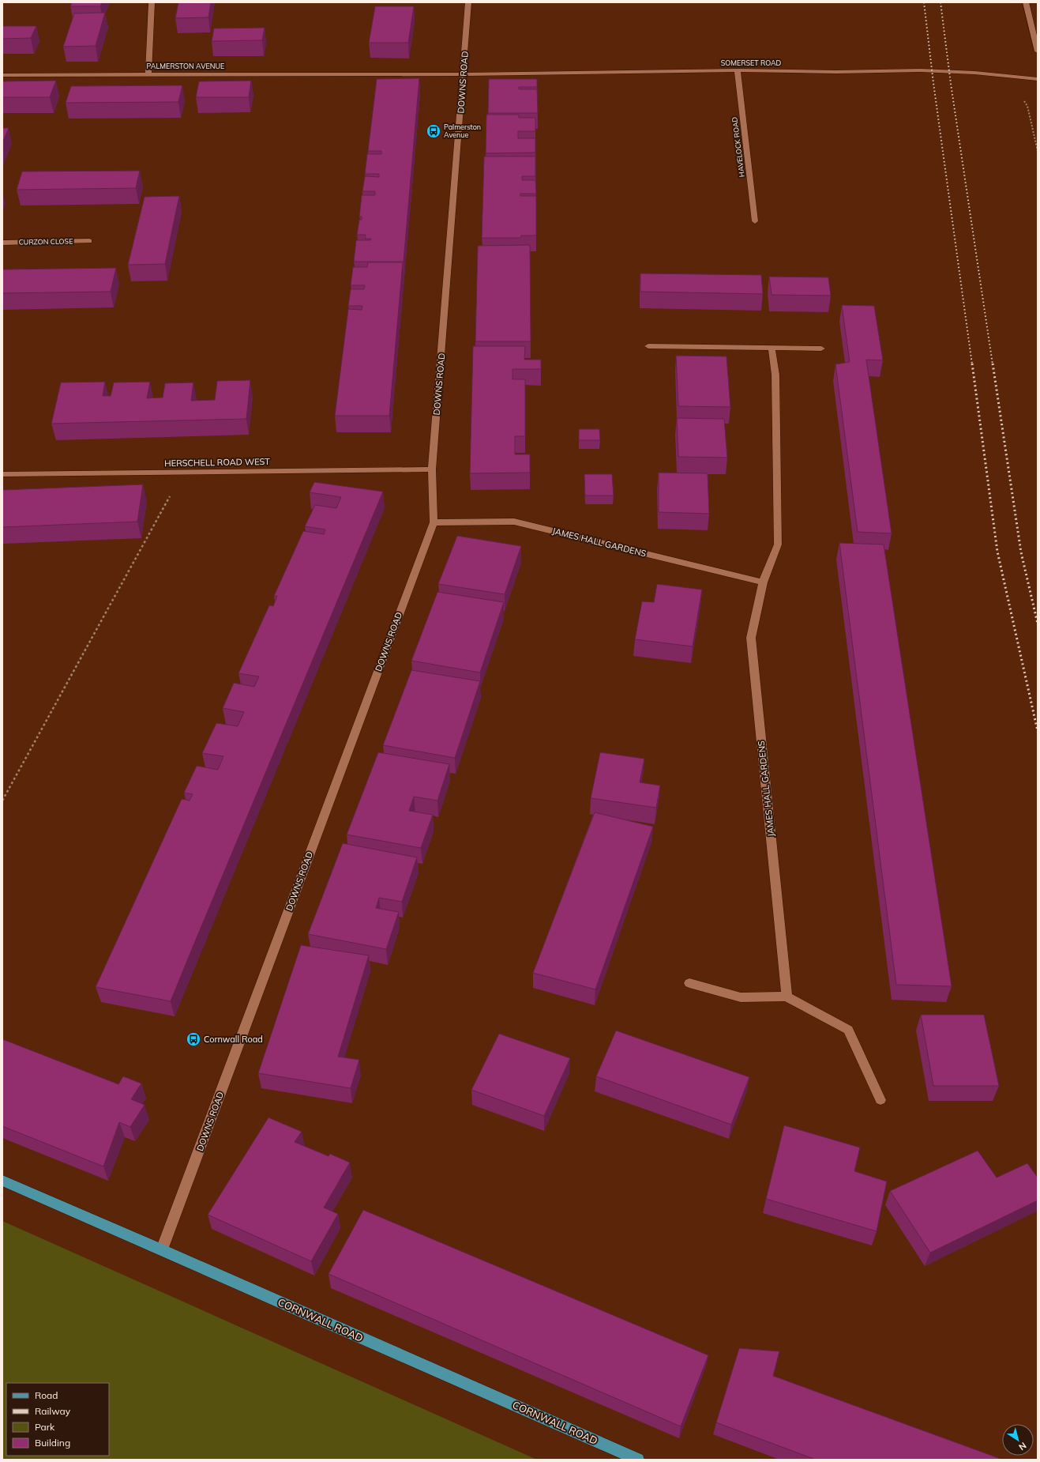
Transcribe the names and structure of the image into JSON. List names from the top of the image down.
{
  "streets": {
    "main road": ["CORNWALL ROAD"],
    "street": [
      "SOMERSET ROAD",
      "PALMERSTON AVENUE",
      "DOWNS ROAD",
      "HAVELOCK ROAD",
      "CURZON CLOSE",
      "HERSCHELL ROAD WEST",
      "JAMES HALL GARDENS"
    ]
  },
  "crossings": [
    ["SOMERSET ROAD", "PALMERSTON AVENUE"],
    ["SOMERSET ROAD", "DOWNS ROAD"],
    ["SOMERSET ROAD", "HAVELOCK ROAD"],
    ["PALMERSTON AVENUE", "DOWNS ROAD"],
    ["DOWNS ROAD", "HERSCHELL ROAD WEST"],
    ["DOWNS ROAD", "JAMES HALL GARDENS"],
    ["DOWNS ROAD", "CORNWALL ROAD"]
  ],
  "places": {
    "bus stop": ["Palmerston Avenue", "Cornwall Road"]
  },
  "legend": [
    "Road",
    "Railway",
    "Park",
    "Building"
  ],
  "north": "bottom right"
}
